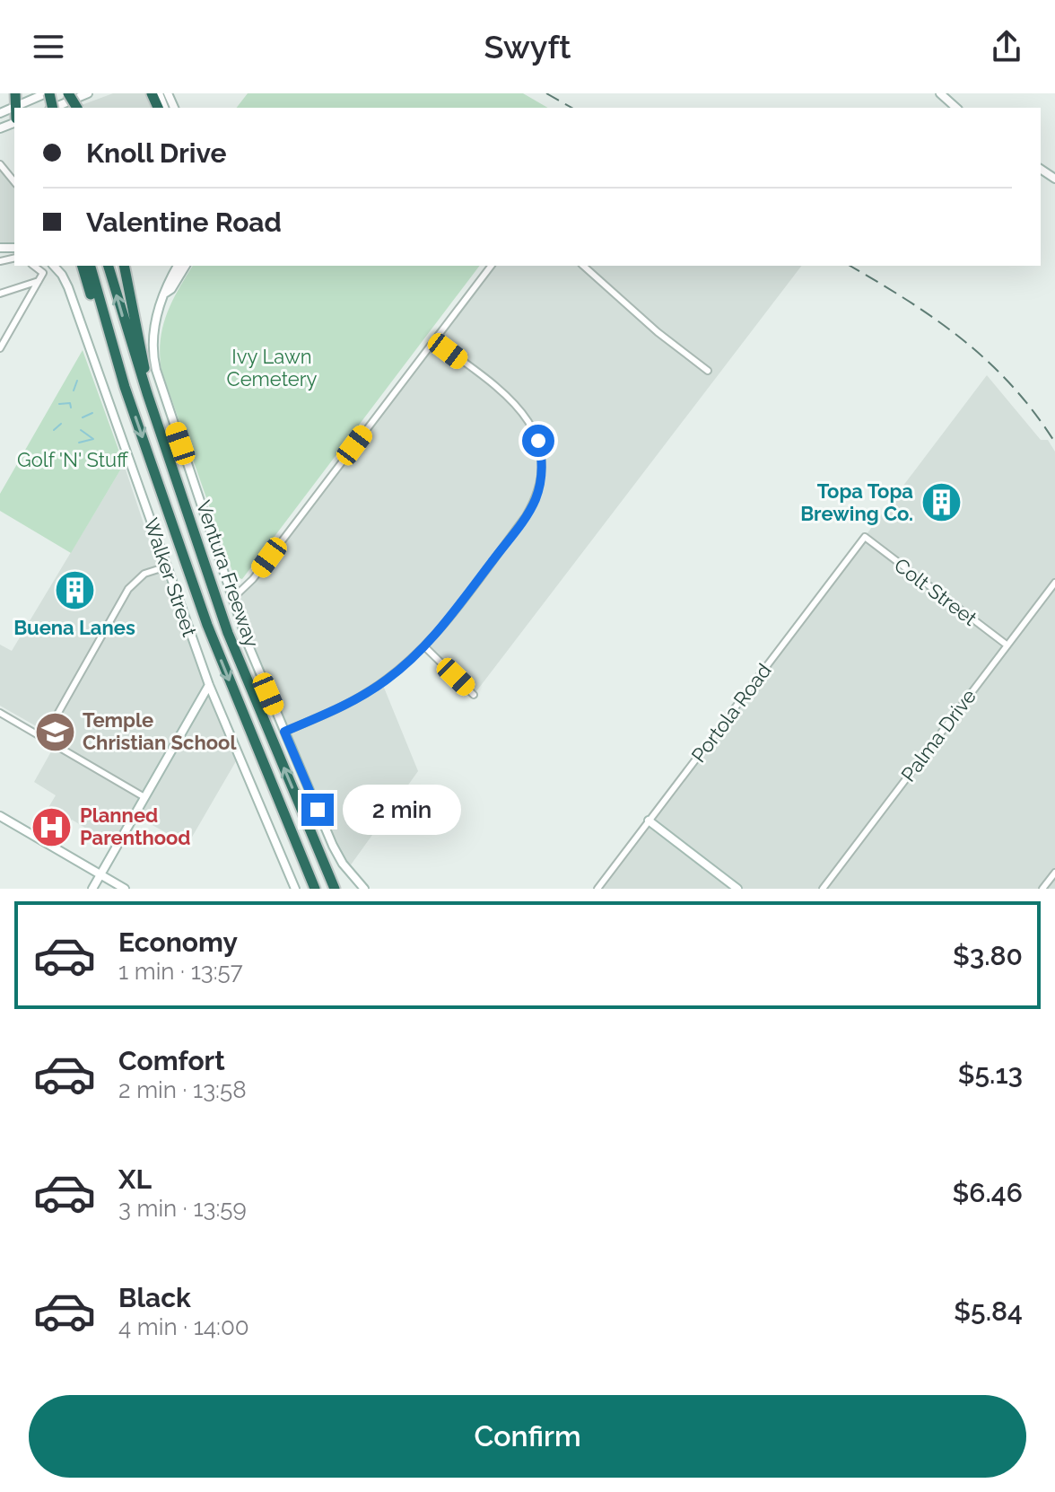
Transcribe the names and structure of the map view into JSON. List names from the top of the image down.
{
  "streets": {
    "highway": ["Ventura Freeway"],
    "street": [
      "Walker Street",
      "Colt Street",
      "Portola Road",
      "Palma Drive"
    ]
  },
  "crossings": [
    ["Colt Street", "Portola Road"],
    ["Colt Street", "Palma Drive"]
  ],
  "parks": ["Ivy Lawn Cemetery", "Golf 'N' Stuff"],
  "places": {
    "building": ["Topa Topa Brewing Co.", "Buena Lanes"],
    "school or university": ["Temple Christian School"],
    "hospital": ["Planned Parenthood"]
  },
  "page": {
    "header": "Swyft",
    "banner": ["Knoll Drive", "Valentine Road"],
    "bubble": "2 min",
    "list": [
      {
        "name": "Economy",
        "note": "1 min · 13:57",
        "value": "$3.80"
      },
      {
        "name": "Comfort",
        "note": "2 min · 13:58",
        "value": "$5.13"
      },
      {
        "name": "XL",
        "note": "3 min · 13:59",
        "value": "$6.46"
      },
      {
        "name": "Black",
        "note": "4 min · 14:00",
        "value": "$5.84"
      }
    ],
    "buttons": "Confirm"
  }
}
